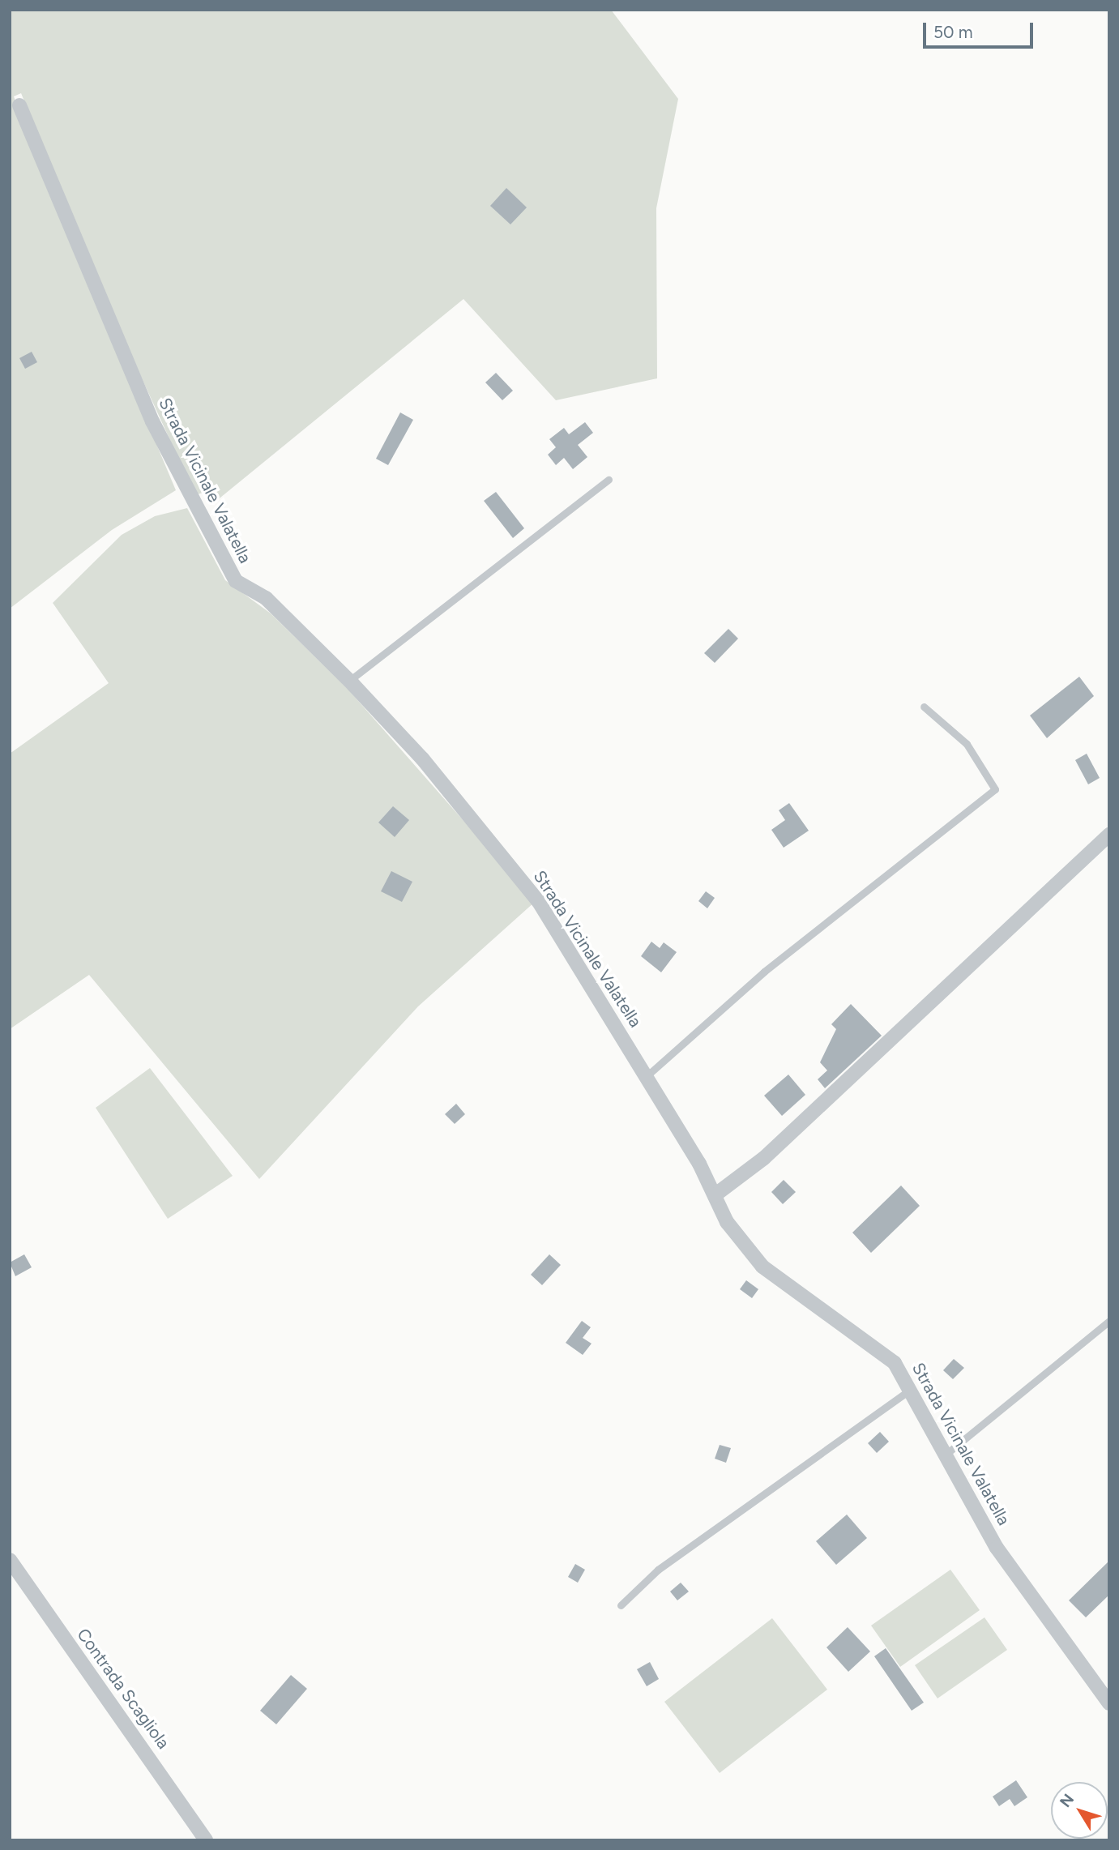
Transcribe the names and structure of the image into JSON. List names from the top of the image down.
{
  "streets": {
    "street": ["Strada Vicinale Valatella", "Contrada Scagliola"]
  },
  "scale_bar": "50 m",
  "north": "top left"
}
